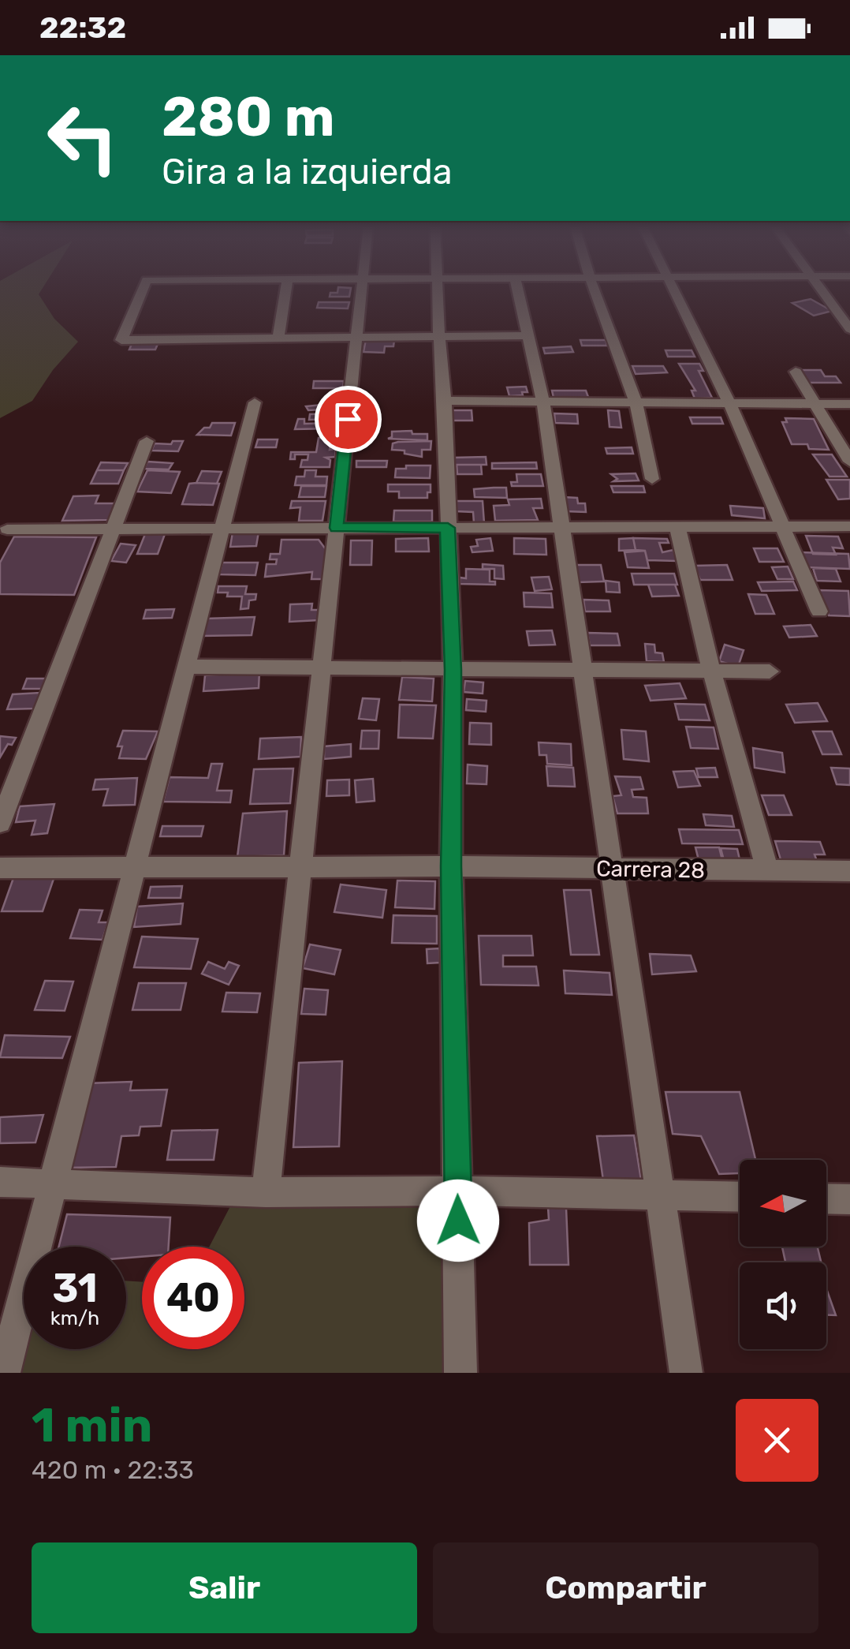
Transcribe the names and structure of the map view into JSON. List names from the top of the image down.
{
  "streets": {
    "street": ["Carrera 28"]
  },
  "north": "left",
  "page": {
    "status": "22:32",
    "turn": ["280 m", "Gira a la izquierda"],
    "speed": "31 km/h",
    "limit": "40",
    "heading": ["1 min", "420 m · 22:33"],
    "buttons": ["Salir", "Compartir"]
  }
}
